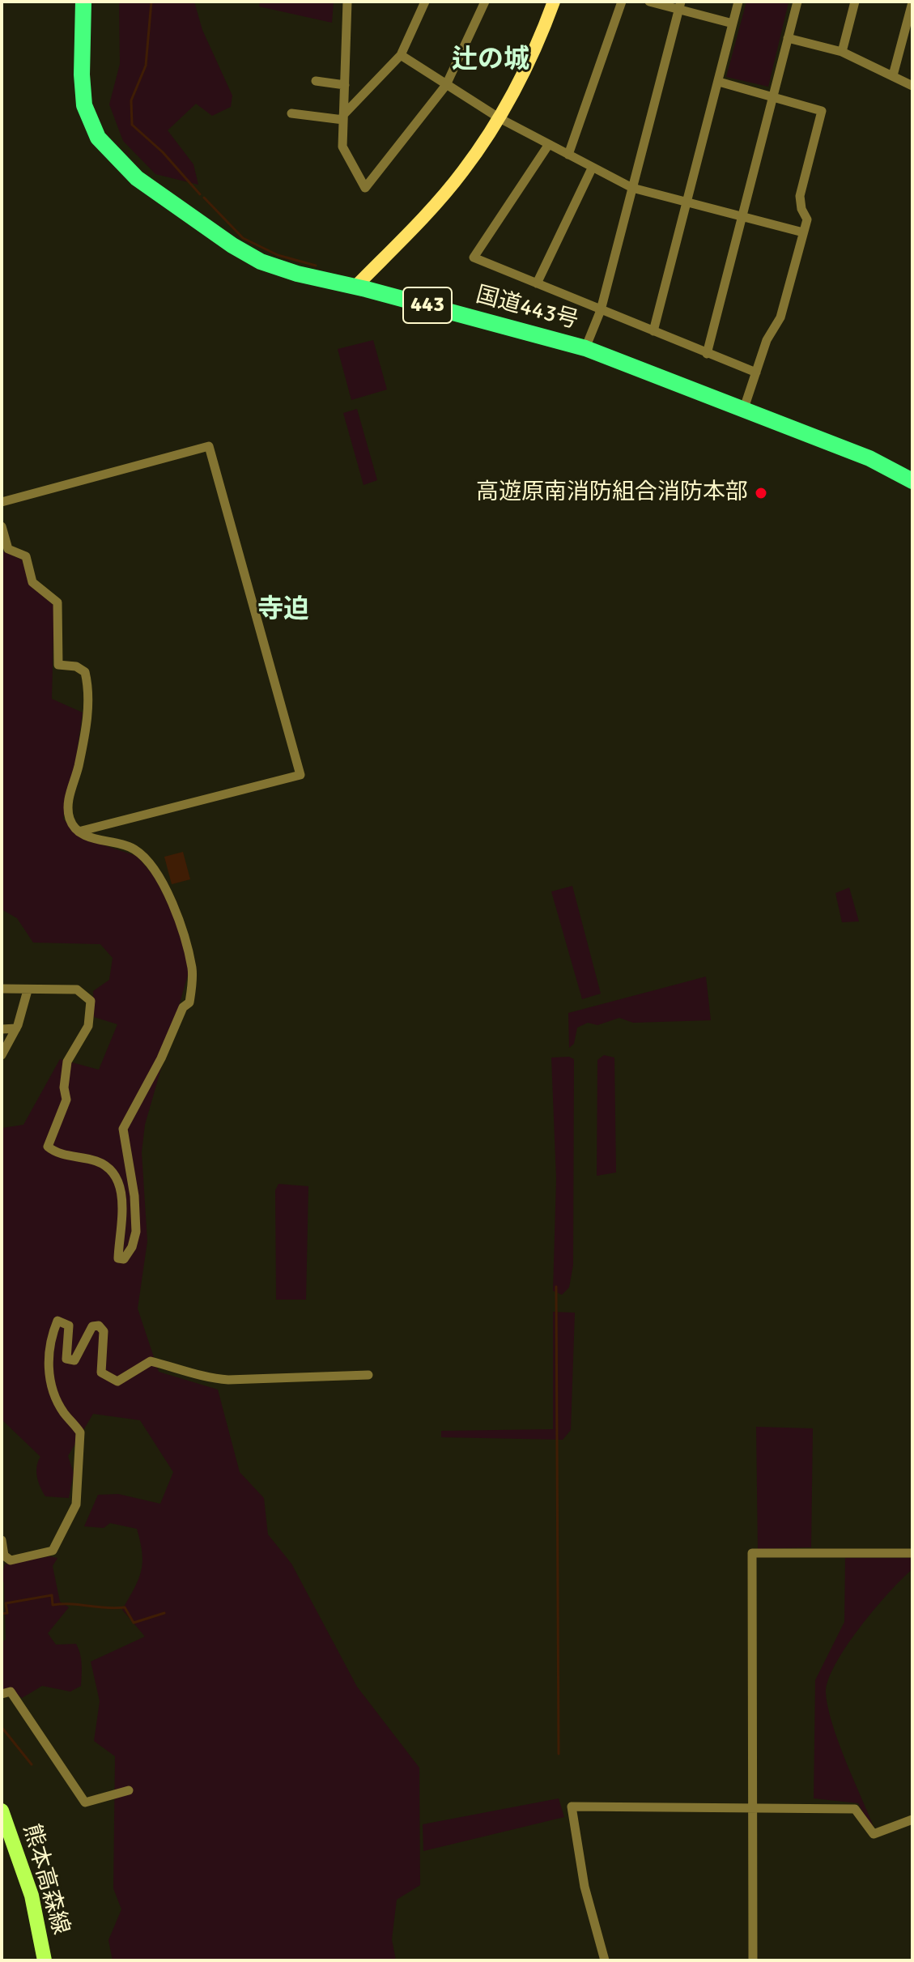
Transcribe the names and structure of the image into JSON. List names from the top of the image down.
{
  "streets": {
    "highway": ["443", "国道443号"],
    "main road": ["熊本高森線"]
  },
  "districts": ["辻の城", "寺迫"],
  "places": ["高遊原南消防組合消防本部"]
}
